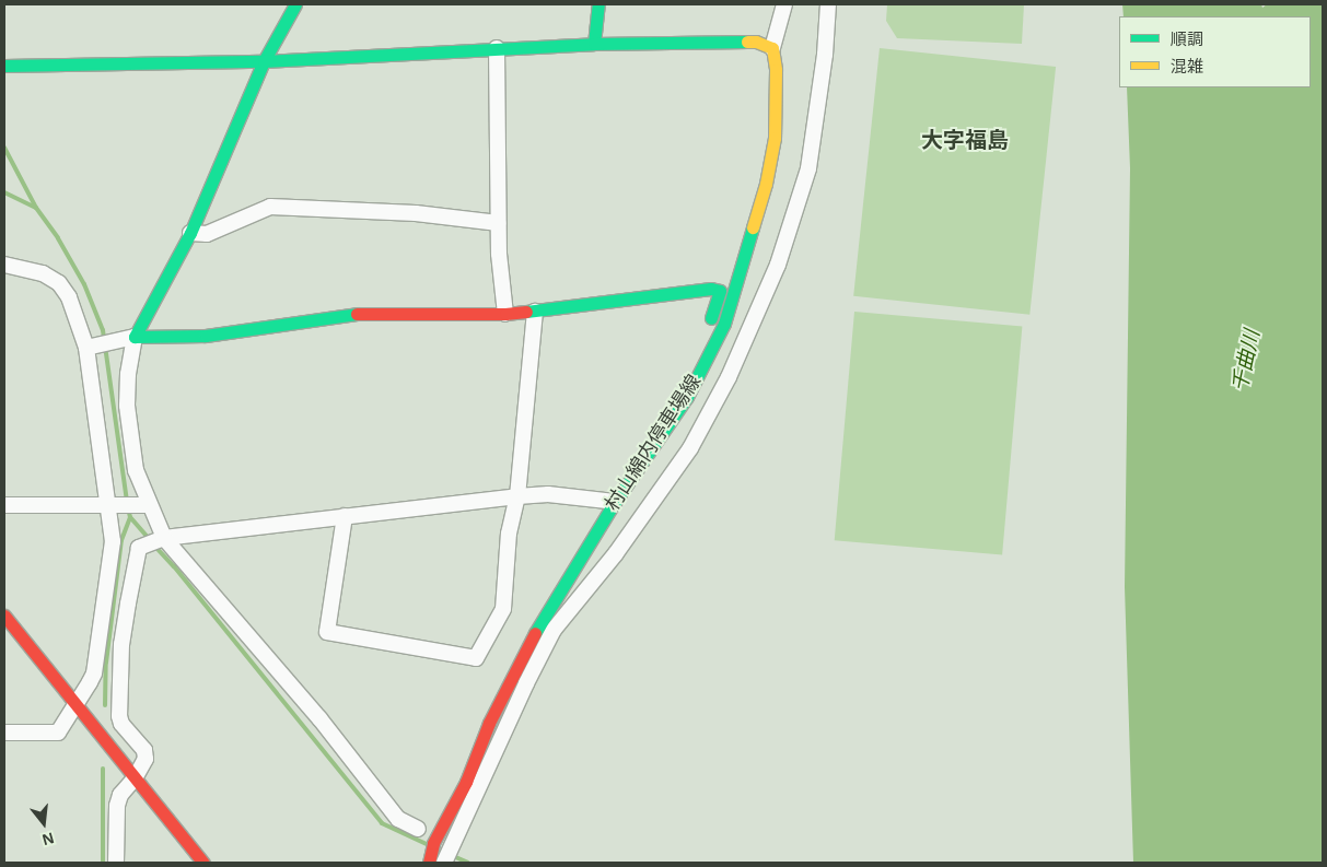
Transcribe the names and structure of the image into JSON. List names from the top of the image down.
{
  "streets": {
    "street": ["村山綿内停車場線"]
  },
  "districts": ["大字福島"],
  "water": ["千曲川"],
  "legend": ["順調", "混雑"],
  "north": "bottom"
}
